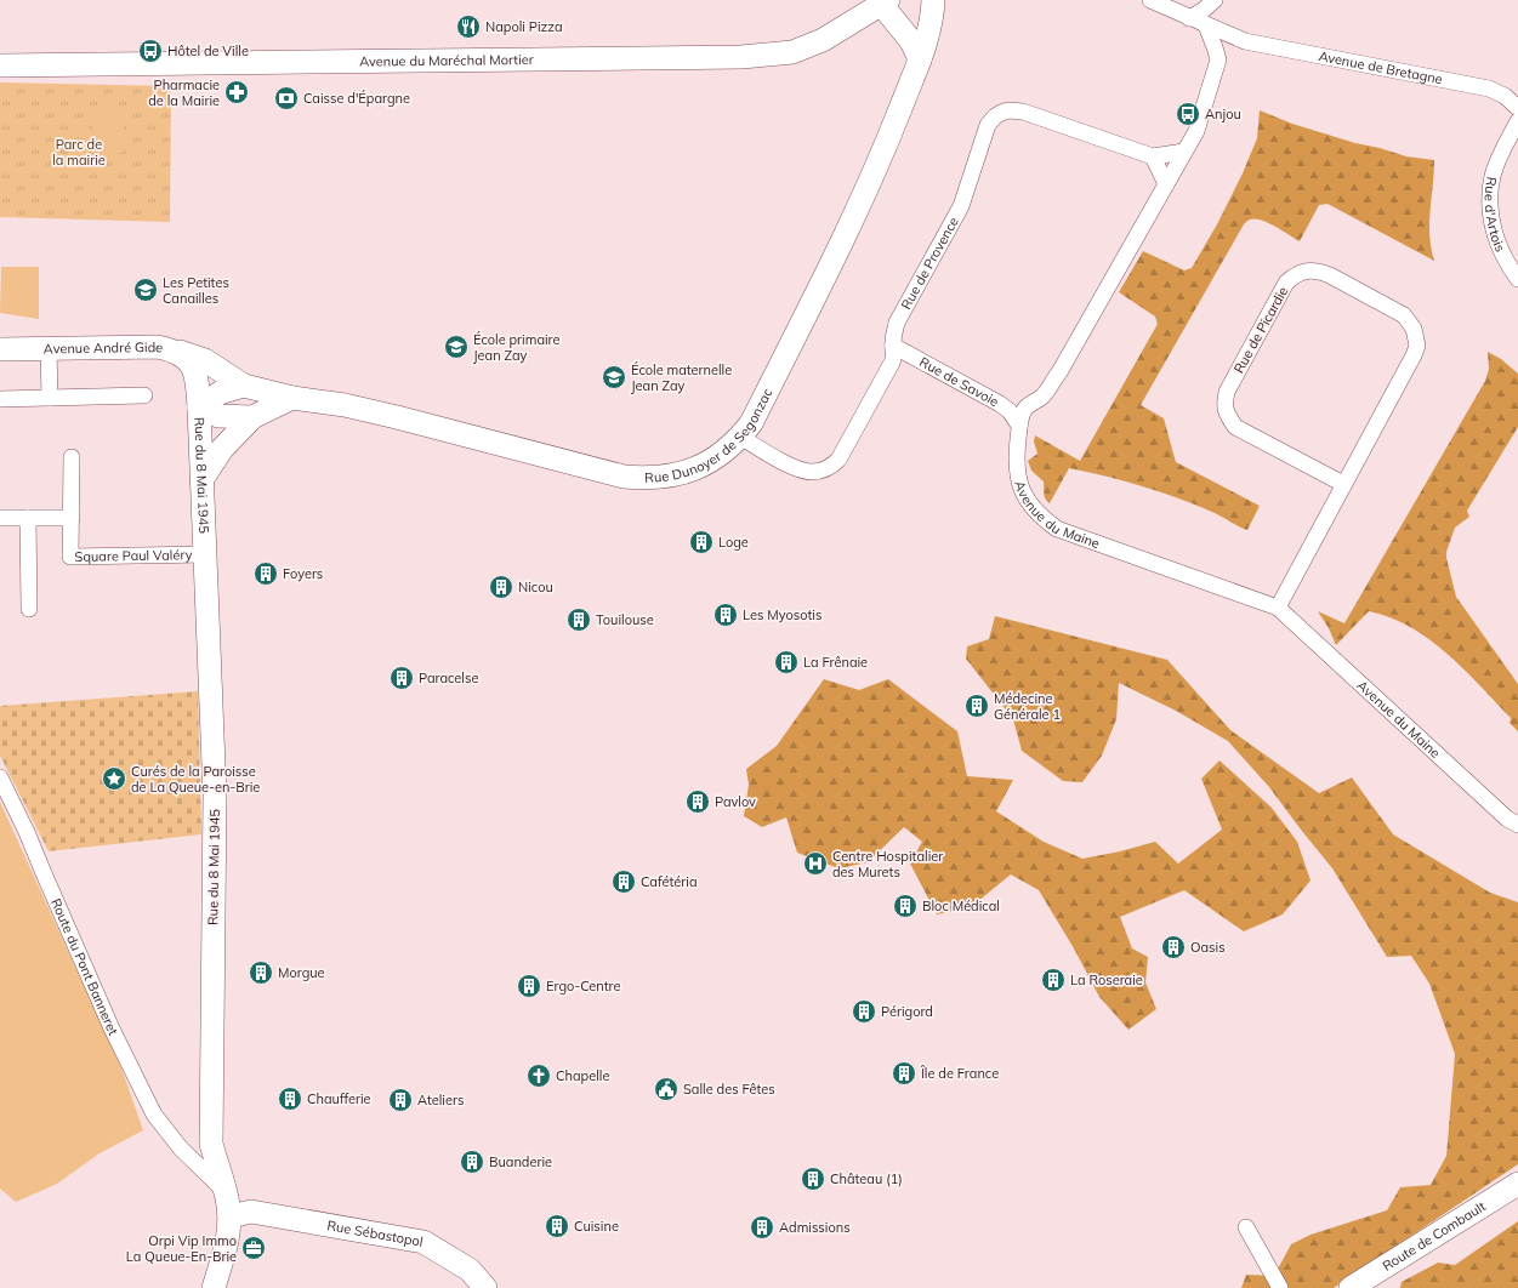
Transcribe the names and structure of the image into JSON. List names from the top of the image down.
{
  "streets": {
    "main road": [
      "Avenue du Maréchal Mortier",
      "Avenue André Gide",
      "Rue Dunoyer de Segonzac",
      "Rue du 8 Mai 1945",
      "Rue Sébastopol",
      "Route de Combault"
    ],
    "street": [
      "Avenue de Bretagne",
      "Rue d'Artois",
      "Rue de Provence",
      "Rue de Picardie",
      "Rue de Savoie",
      "Avenue du Maine",
      "Square Paul Valéry",
      "Route du Pont Banneret"
    ]
  },
  "crossings": [
    ["Rue de Provence", "Rue de Savoie"],
    ["Rue de Provence", "Rue Dunoyer de Segonzac"],
    ["Rue de Provence", "Avenue du Maine"],
    ["Rue de Picardie", "Avenue du Maine"],
    ["Avenue André Gide", "Rue du 8 Mai 1945"],
    ["Rue de Savoie", "Avenue du Maine"],
    ["Rue du 8 Mai 1945", "Square Paul Valéry"],
    ["Rue du 8 Mai 1945", "Route du Pont Banneret"],
    ["Rue du 8 Mai 1945", "Rue Sébastopol"],
    ["Route du Pont Banneret", "Rue Sébastopol"]
  ],
  "parks": ["Parc de la mairie"],
  "places": {
    "restaurant": ["Napoli Pizza"],
    "bus stop": ["Hôtel de Ville", "Anjou"],
    "pharmacy": ["Pharmacie de la Mairie"],
    "bank": ["Caisse d'Épargne"],
    "school or university": ["Les Petites Canailles", "École primaire Jean Zay", "École maternelle Jean Zay"],
    "building": [
      "Loge",
      "Foyers",
      "Nicou",
      "Les Myosotis",
      "Touilouse",
      "La Frênaie",
      "Paracelse",
      "Médecine Générale 1",
      "Pavlov",
      "Cafétéria",
      "Bloc Médical",
      "Oasis",
      "Morgue",
      "La Roseraie",
      "Ergo-Centre",
      "Périgord",
      "Île de France",
      "Chaufferie",
      "Ateliers",
      "Buanderie",
      "Château (1)",
      "Cuisine",
      "Admissions"
    ],
    "place": ["Curés de la Paroisse de La Queue-en-Brie"],
    "hospital": ["Centre Hospitalier des Murets"],
    "church": ["Chapelle"],
    "public building": ["Salle des Fêtes"],
    "office": ["Orpi Vip Immo La Queue-En-Brie"]
  }
}
